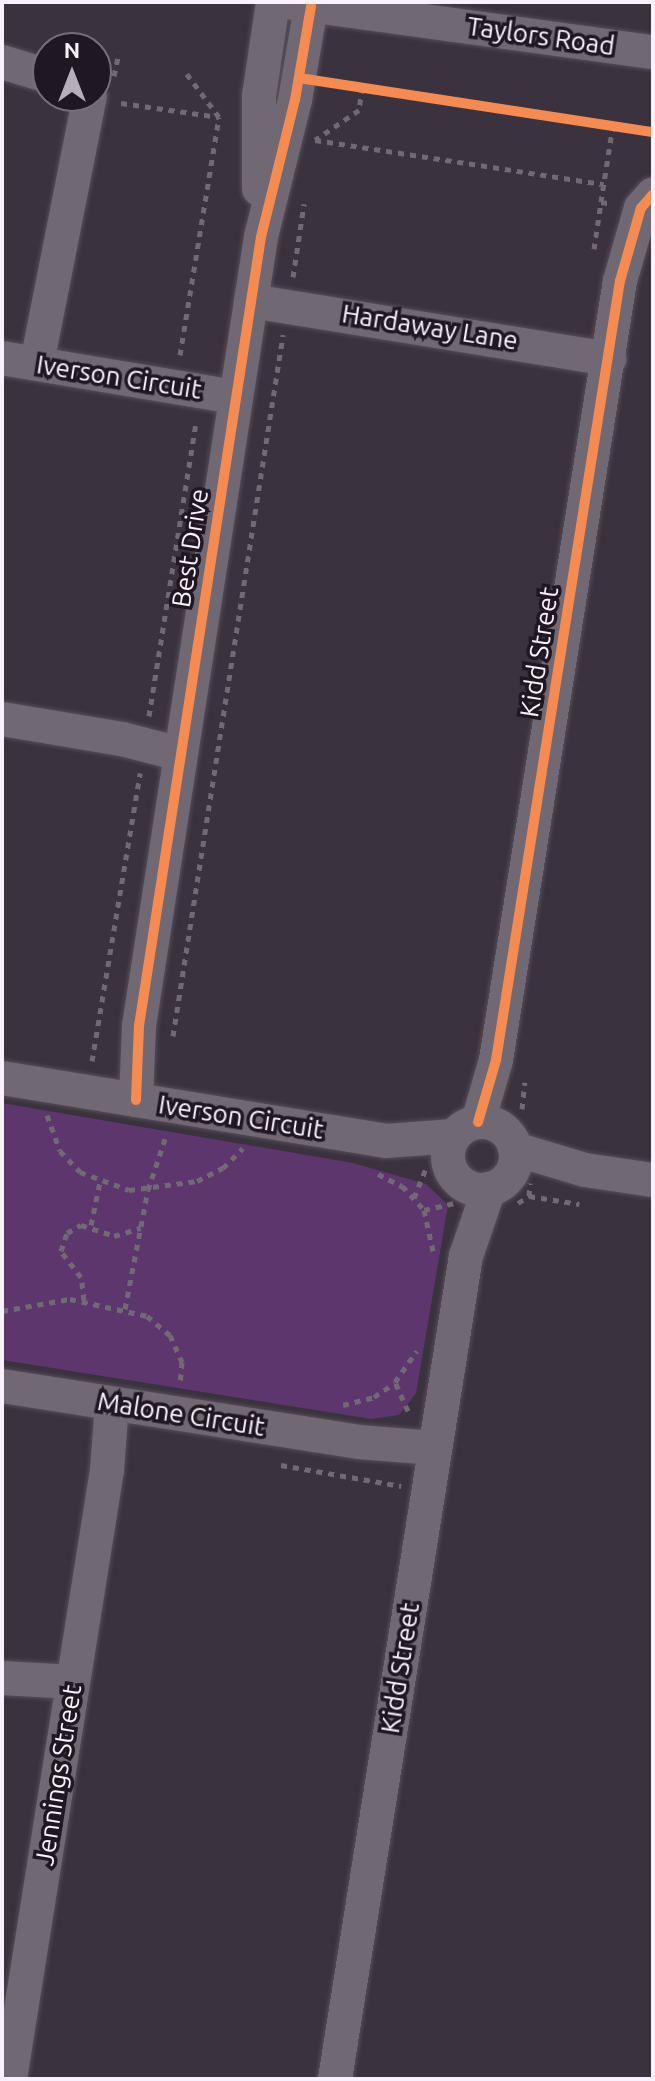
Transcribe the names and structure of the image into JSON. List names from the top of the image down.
{
  "streets": {
    "street": [
      "Taylors Road",
      "Hardaway Lane",
      "Iverson Circuit",
      "Best Drive",
      "Kidd Street",
      "Malone Circuit",
      "Jennings Street"
    ]
  },
  "crossings": [
    ["Taylors Road", "Best Drive"],
    ["Hardaway Lane", "Best Drive"],
    ["Hardaway Lane", "Kidd Street"],
    ["Iverson Circuit", "Best Drive"],
    ["Iverson Circuit", "Kidd Street"],
    ["Kidd Street", "Malone Circuit"],
    ["Malone Circuit", "Jennings Street"]
  ],
  "north": "top"
}
